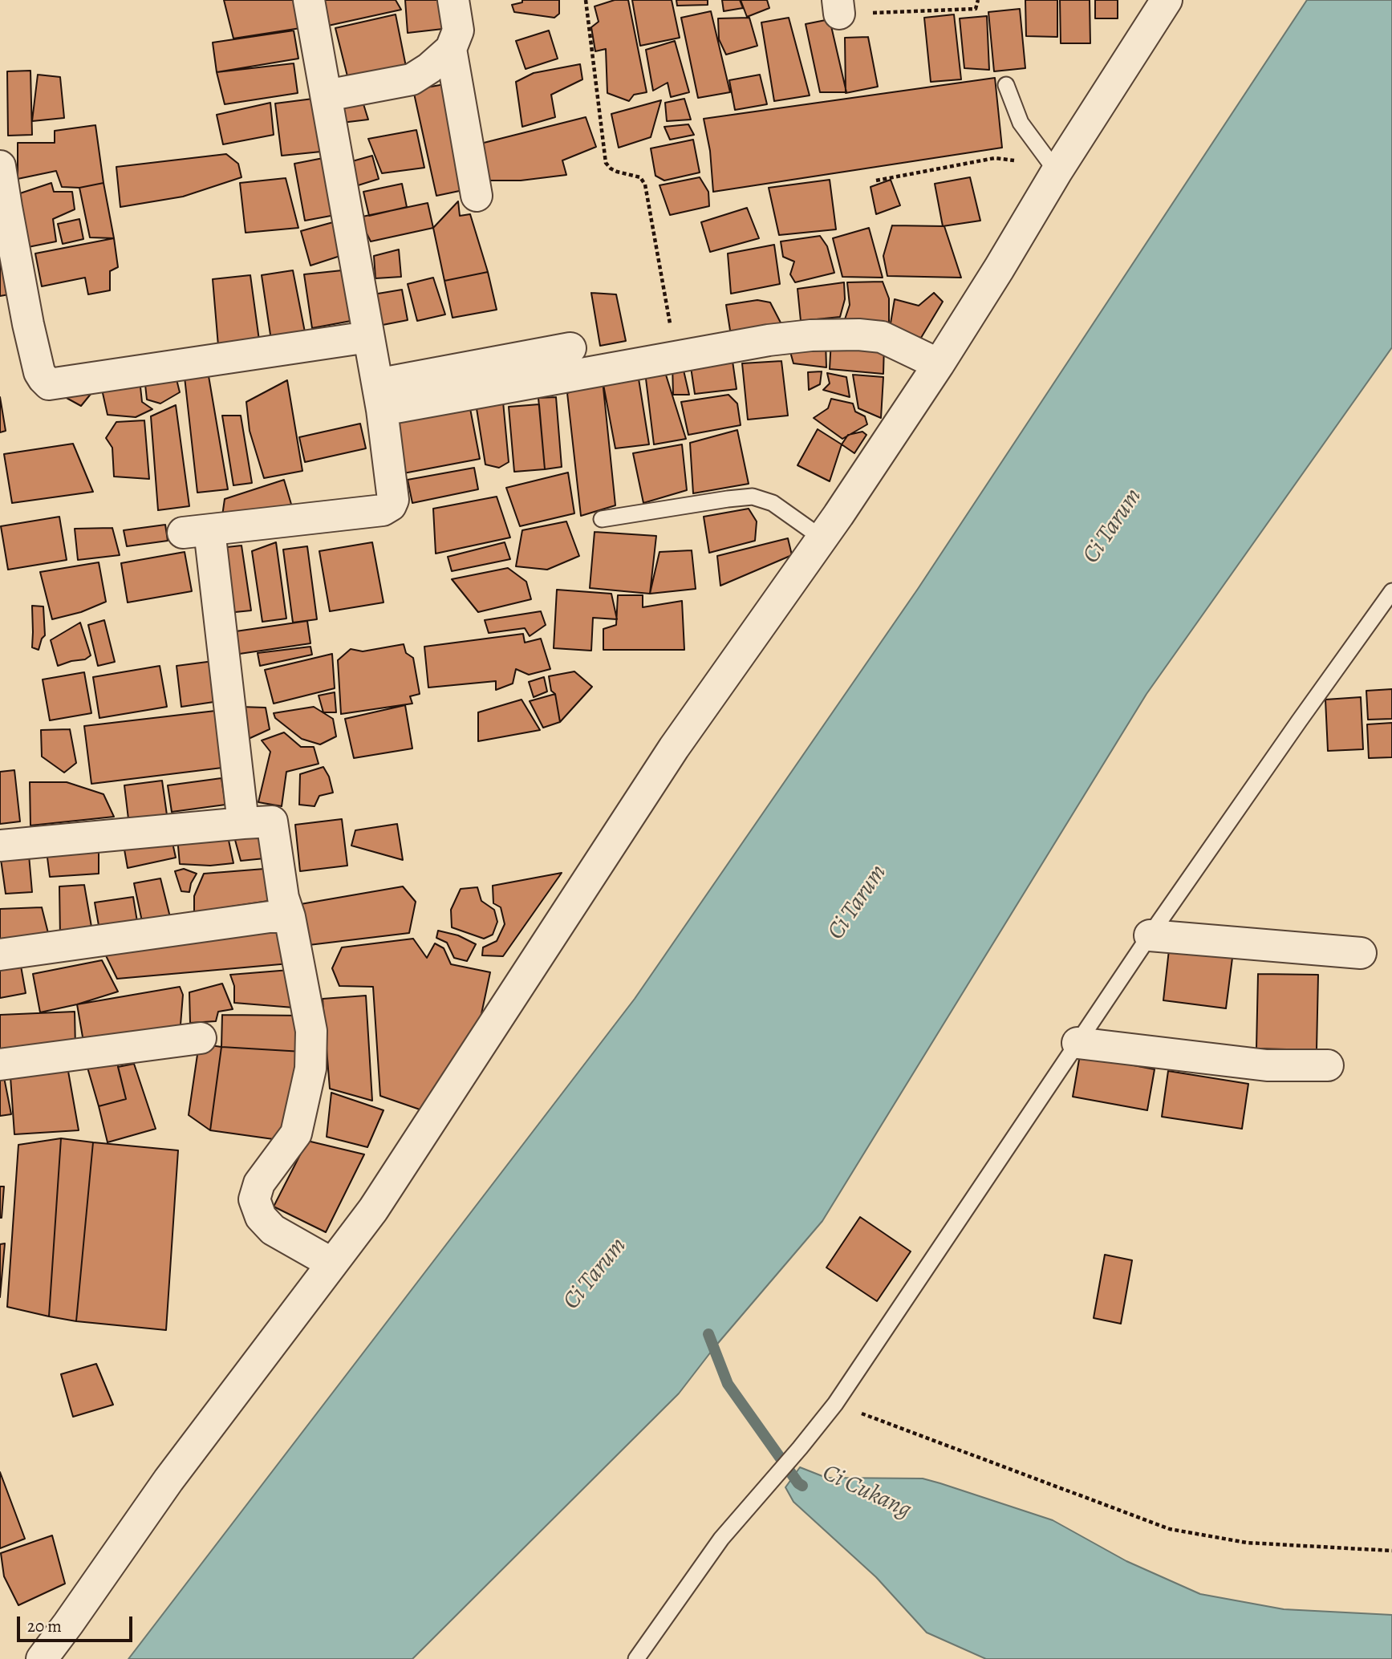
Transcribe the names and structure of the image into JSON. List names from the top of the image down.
{
  "water": ["Ci Tarum", "Ci Cukang"],
  "scale_bar": "20 m"
}
